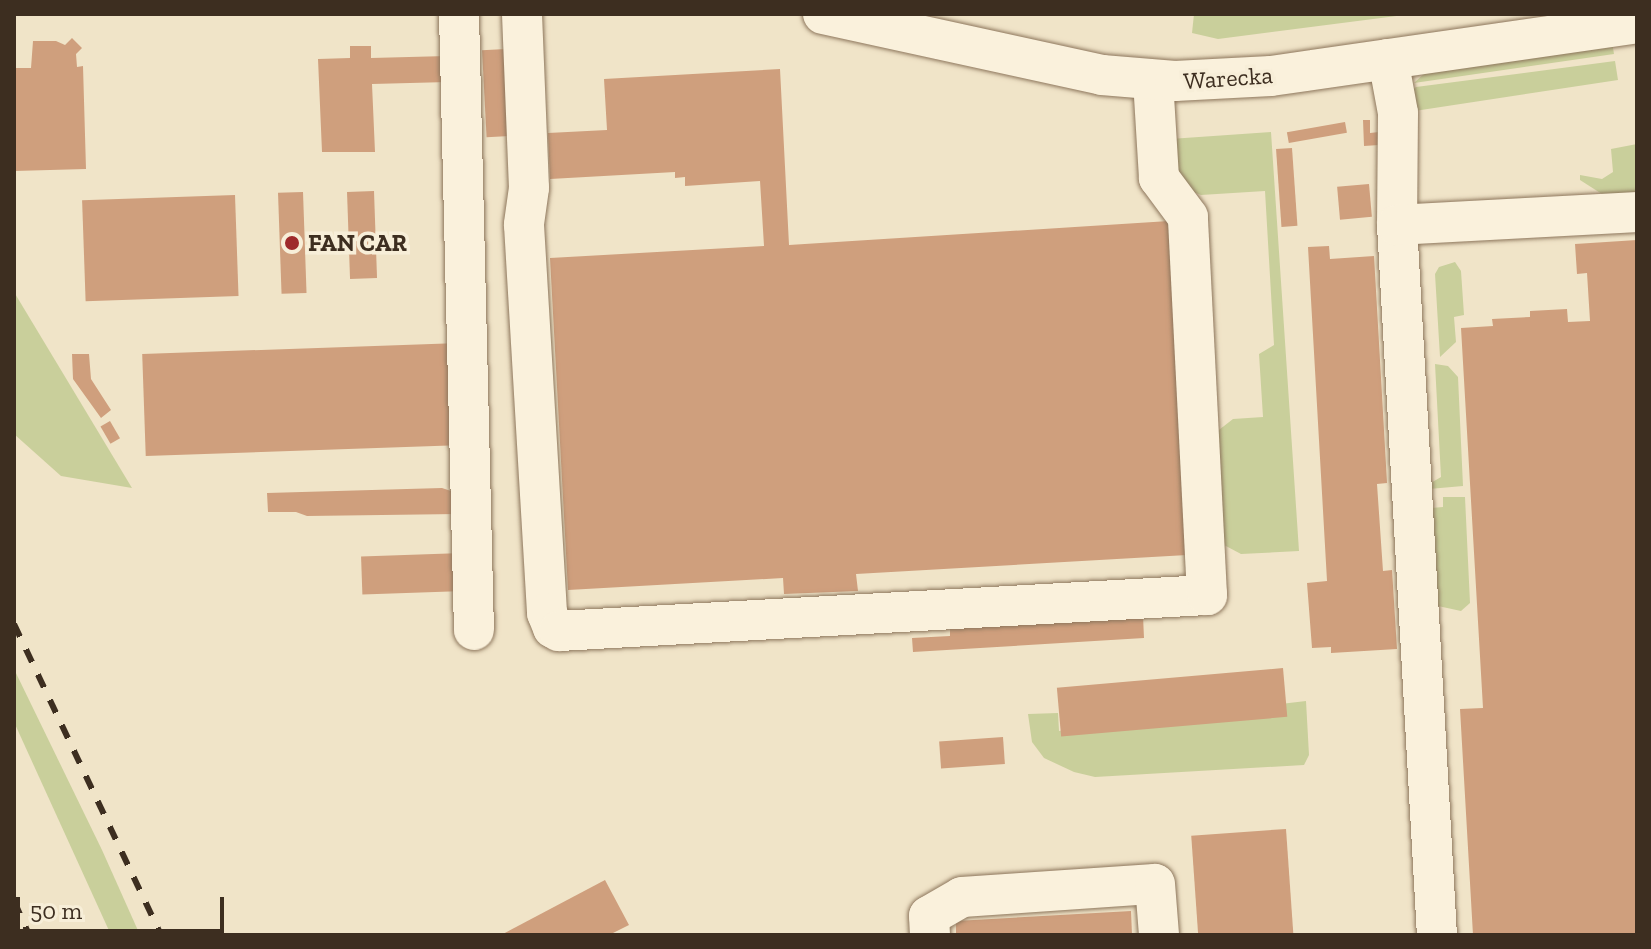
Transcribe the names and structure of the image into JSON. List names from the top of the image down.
{
  "streets": {
    "street": ["Warecka"]
  },
  "places": ["FAN CAR"],
  "scale_bar": "50 m"
}
